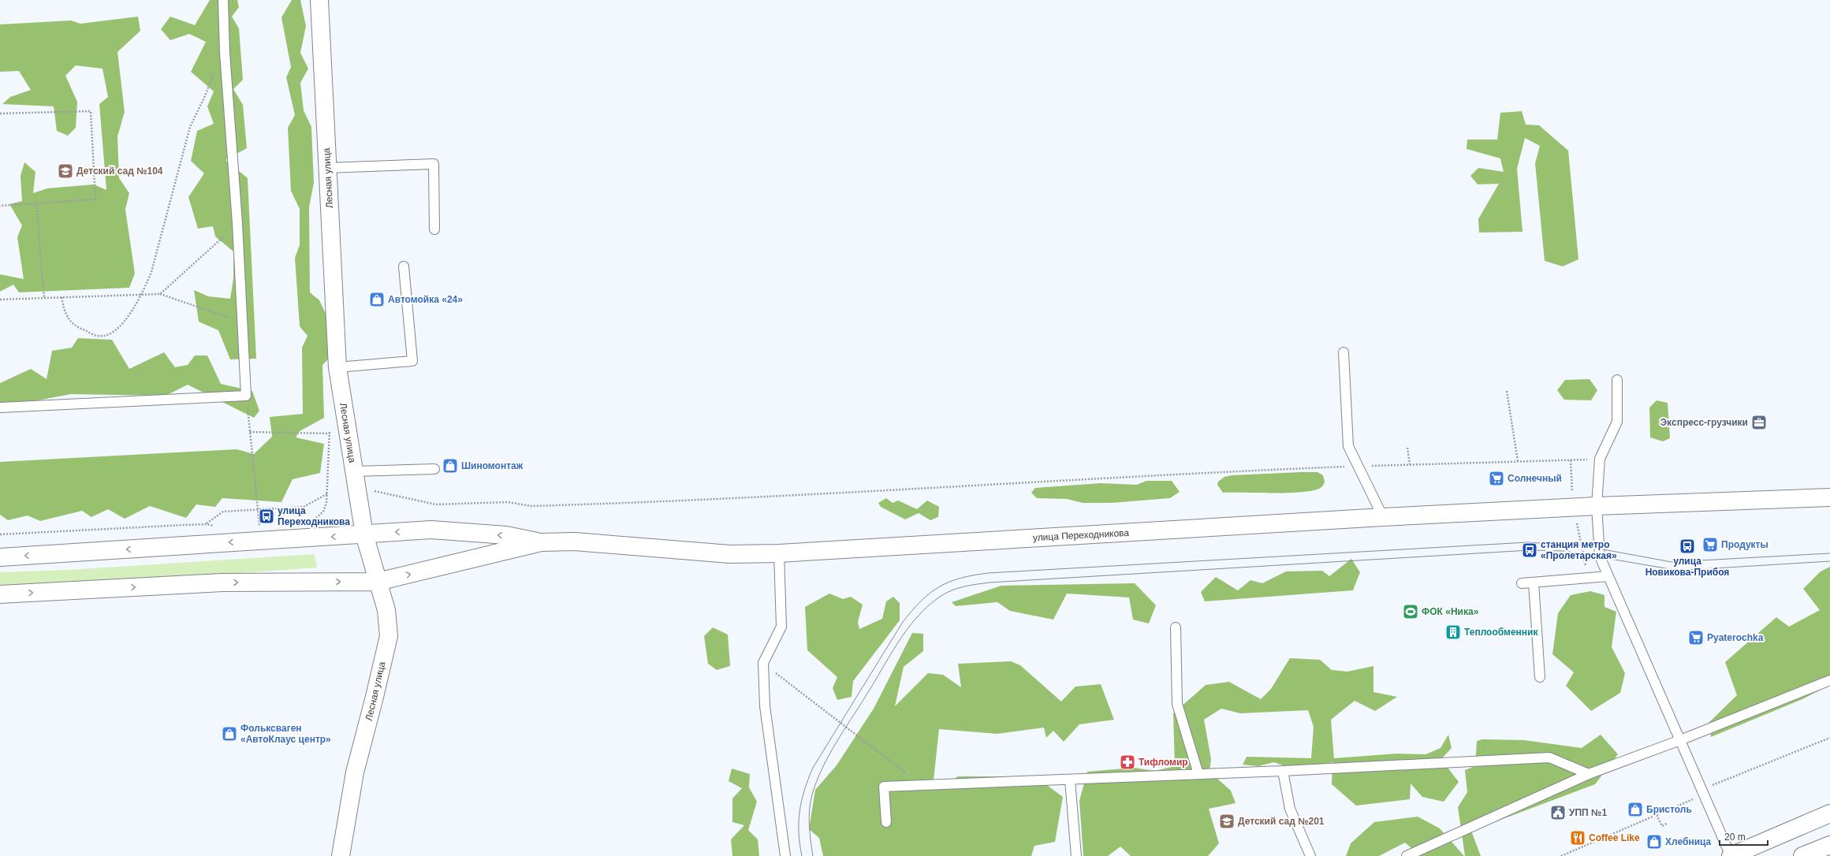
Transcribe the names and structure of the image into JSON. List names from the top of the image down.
{
  "streets": {
    "main road": ["Лесная улица", "улица Переходникова"]
  },
  "places": {
    "school or university": ["Детский сад №104", "Детский сад №201"],
    "shop": [
      "Автомойка «24»",
      "Шиномонтаж",
      "Фольксваген «АвтоКлаус центр»",
      "Бристоль",
      "Хлебница"
    ],
    "office": ["Экспресс-грузчики"],
    "supermarket": ["Солнечный", "Продукты", "Pyaterochka"],
    "bus stop": ["улица Переходникова", "улица Новикова-Прибоя", "станция метро «Пролетарская»"],
    "sports": ["ФОК «Ника»"],
    "building": ["Теплообменник"],
    "pharmacy": ["Тифломир"],
    "public building": ["УПП №1"],
    "restaurant": ["Coffee Like"]
  },
  "scale_bar": "20 m"
}
